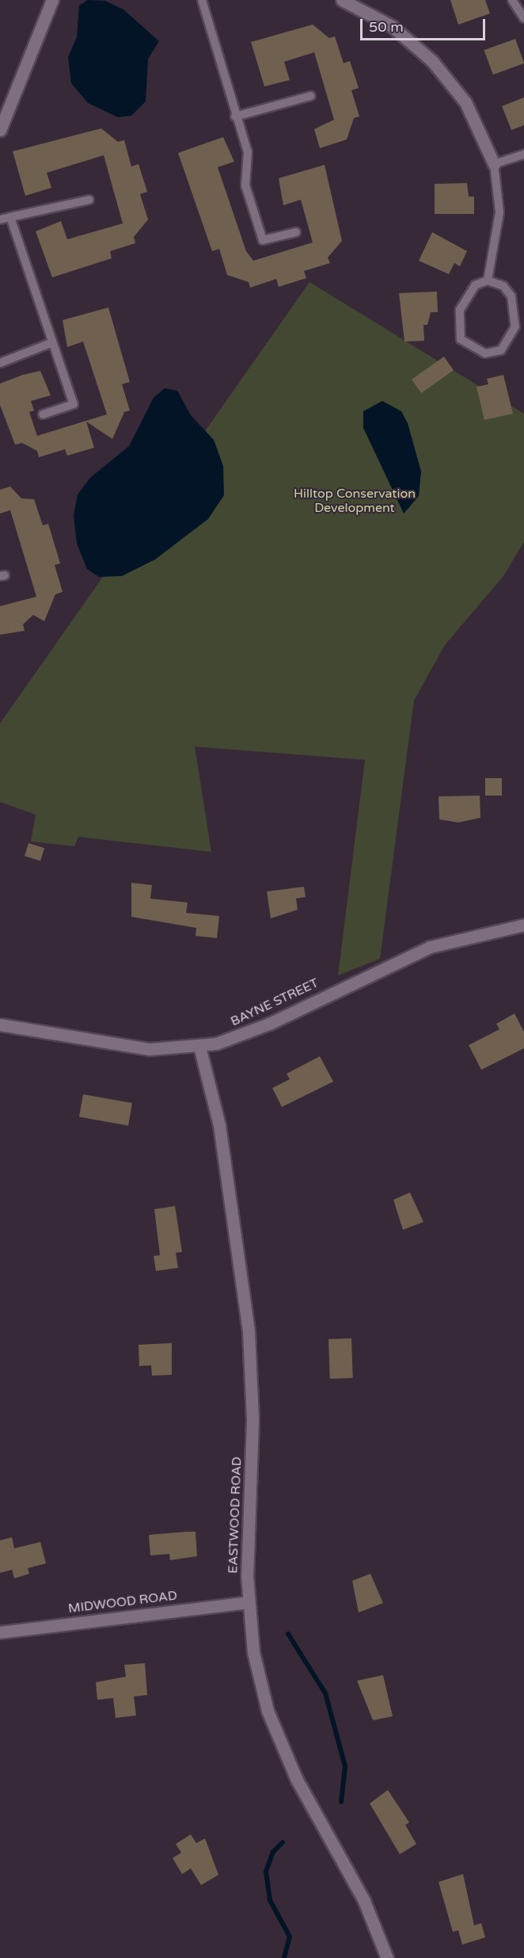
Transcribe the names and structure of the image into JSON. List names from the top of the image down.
{
  "streets": {
    "street": ["BAYNE STREET", "EASTWOOD ROAD", "MIDWOOD ROAD"]
  },
  "crossings": [
    ["BAYNE STREET", "EASTWOOD ROAD"],
    ["EASTWOOD ROAD", "MIDWOOD ROAD"]
  ],
  "parks": ["Hilltop Conservation Development"],
  "scale_bar": "50 m"
}
